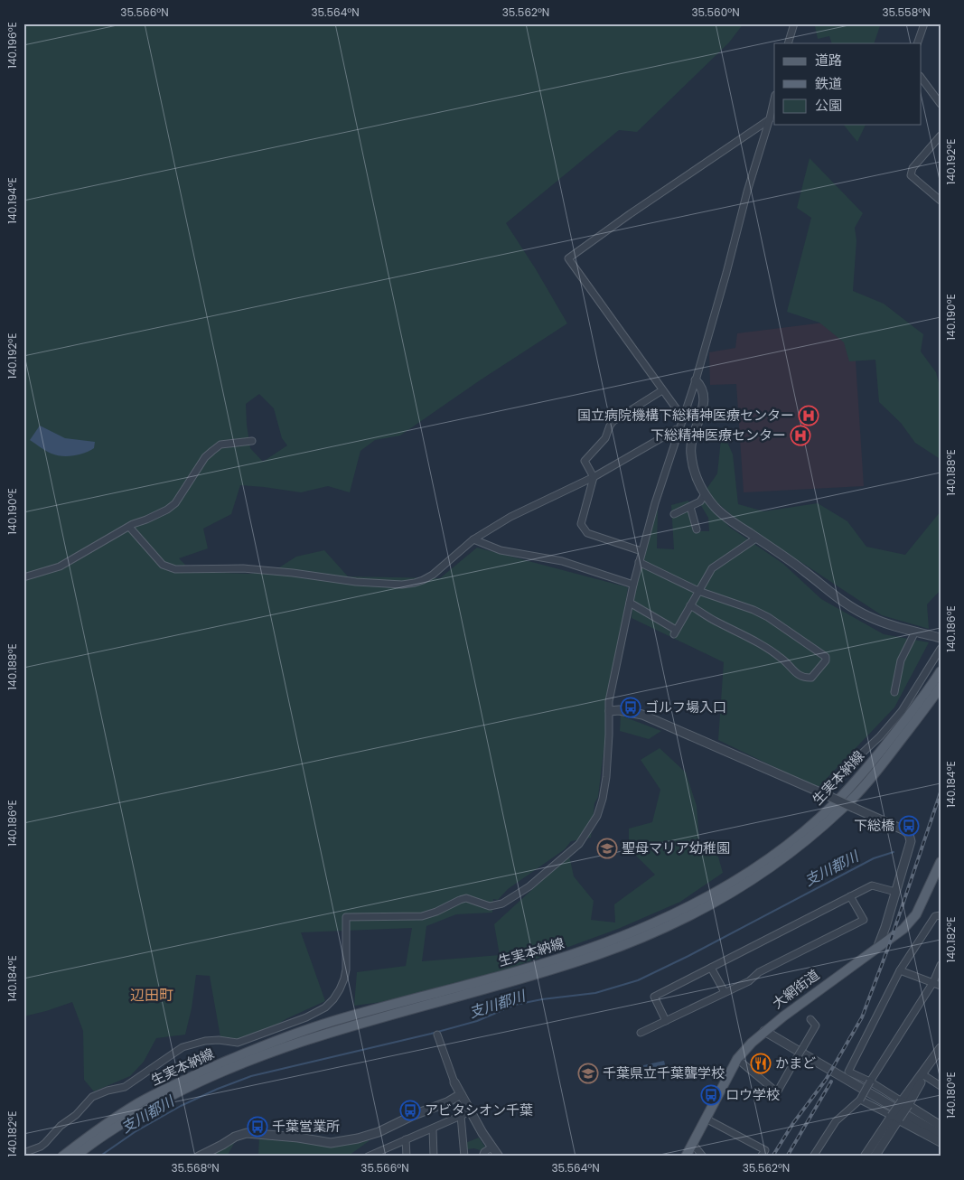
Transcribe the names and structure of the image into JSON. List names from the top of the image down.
{
  "streets": {
    "main road": ["生実本納線", "大網街道"]
  },
  "districts": ["辺田町"],
  "water": ["支川都川"],
  "places": {
    "hospital": ["国立病院機構下総精神医療センター", "下総精神医療センター"],
    "bus stop": [
      "ゴルフ場入口",
      "下総橋",
      "ロウ学校",
      "アビタシオン千葉",
      "千葉営業所"
    ],
    "school or university": ["聖母マリア幼稚園", "千葉県立千葉聾学校"],
    "restaurant": ["かまど"]
  },
  "legend": ["道路", "鉄道", "公園"],
  "coordinates": [
    "35.566°N",
    "35.564°N",
    "35.562°N",
    "35.560°N",
    "35.558°N",
    "140.196°E",
    "140.192°E",
    "140.194°E",
    "140.190°E",
    "140.188°E",
    "140.186°E",
    "140.184°E",
    "140.182°E",
    "140.180°E",
    "35.568°N"
  ]
}
